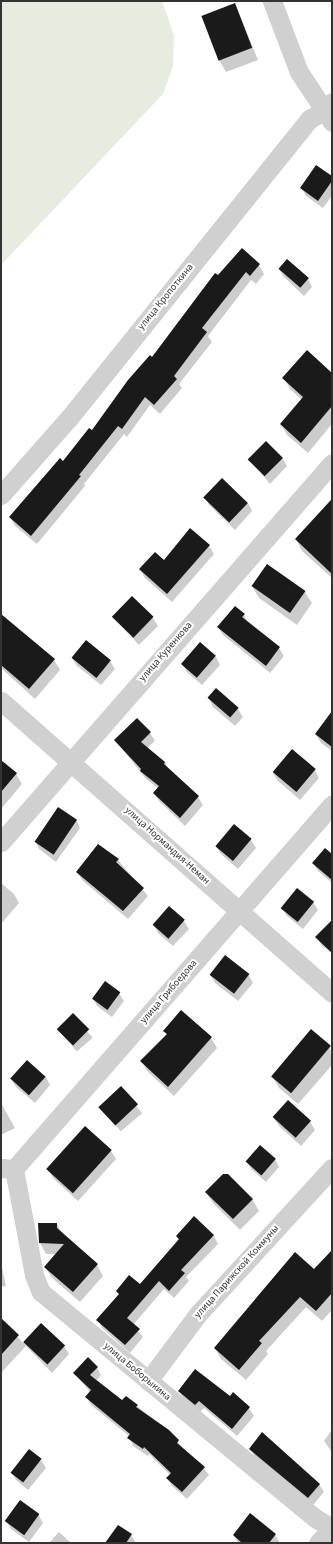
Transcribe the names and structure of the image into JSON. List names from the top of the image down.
{
  "streets": {
    "street": [
      "улица Кропоткина",
      "улица Куренкова",
      "улица Нормандия-Неман",
      "улица Грибоедова",
      "улица Парижской Коммуны",
      "улица Боборыкина"
    ]
  },
  "crossings": [
    ["улица Куренкова", "улица Нормандия-Неман"],
    ["улица Нормандия-Неман", "улица Грибоедова"],
    ["улица Грибоедова", "улица Боборыкина"],
    ["улица Парижской Коммуны", "улица Боборыкина"]
  ]
}
